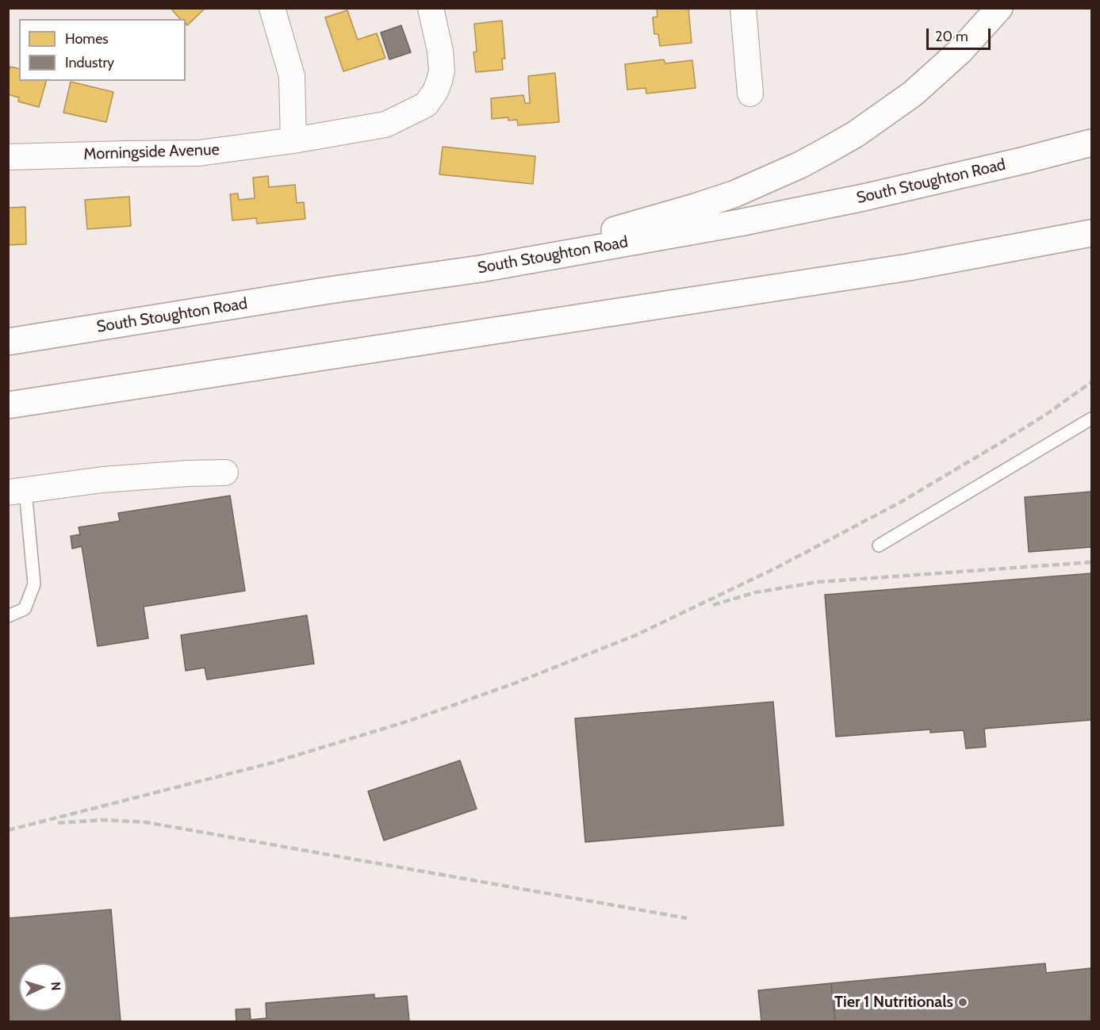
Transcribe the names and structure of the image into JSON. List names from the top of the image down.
{
  "streets": {
    "main road": ["South Stoughton Road"],
    "street": ["Morningside Avenue"]
  },
  "places": ["Tier 1 Nutritionals"],
  "legend": ["Homes", "Industry"],
  "scale_bar": "20 m",
  "north": "right"
}
